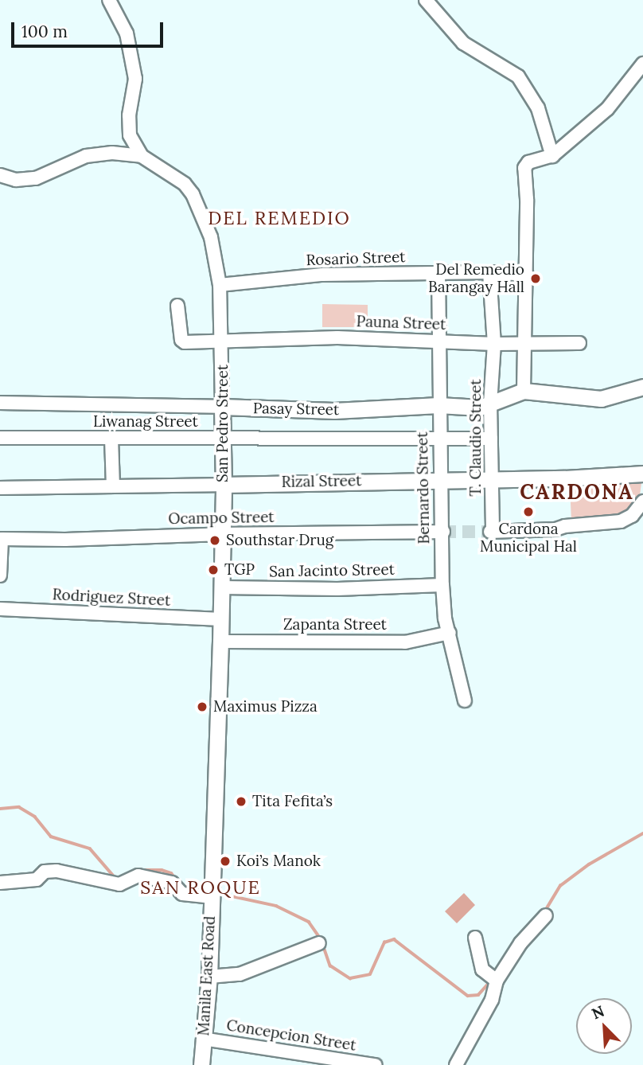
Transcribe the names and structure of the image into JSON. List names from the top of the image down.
{
  "streets": {
    "main road": [
      "Pasay Street",
      "San Pedro Street",
      "Rizal Street",
      "Manila East Road"
    ],
    "street": [
      "Rosario Street",
      "Pauna Street",
      "Liwanag Street",
      "T. Claudio Street",
      "Bernardo Street",
      "Ocampo Street",
      "San Jacinto Street",
      "Rodriguez Street",
      "Zapanta Street",
      "Concepcion Street"
    ]
  },
  "crossings": [
    ["Rosario Street", "San Pedro Street"],
    ["Rosario Street", "T. Claudio Street"],
    ["Rosario Street", "Bernardo Street"],
    ["Pauna Street", "San Pedro Street"],
    ["Pauna Street", "T. Claudio Street"],
    ["Pauna Street", "Bernardo Street"],
    ["Pasay Street", "San Pedro Street"],
    ["Pasay Street", "T. Claudio Street"],
    ["Pasay Street", "Bernardo Street"],
    ["Liwanag Street", "San Pedro Street"],
    ["Liwanag Street", "T. Claudio Street"],
    ["Liwanag Street", "Bernardo Street"],
    ["San Pedro Street", "Rizal Street"],
    ["San Pedro Street", "Ocampo Street"],
    ["San Pedro Street", "San Jacinto Street"],
    ["San Pedro Street", "Rodriguez Street"],
    ["San Pedro Street", "Zapanta Street"],
    ["San Pedro Street", "Manila East Road"],
    ["T. Claudio Street", "Rizal Street"],
    ["Rizal Street", "Bernardo Street"],
    ["Bernardo Street", "Ocampo Street"],
    ["Bernardo Street", "San Jacinto Street"],
    ["Bernardo Street", "Zapanta Street"],
    ["Manila East Road", "Concepcion Street"]
  ],
  "districts": ["DEL REMEDIO", "CARDONA", "SAN ROQUE"],
  "places": [
    "Del Remedio Barangay Hall",
    "Cardona Municipal Hal",
    "Southstar Drug",
    "TGP",
    "Maximus Pizza",
    "Tita Fefita’s",
    "Koi’s Manok"
  ],
  "scale_bar": "100 m",
  "north": "top left"
}
